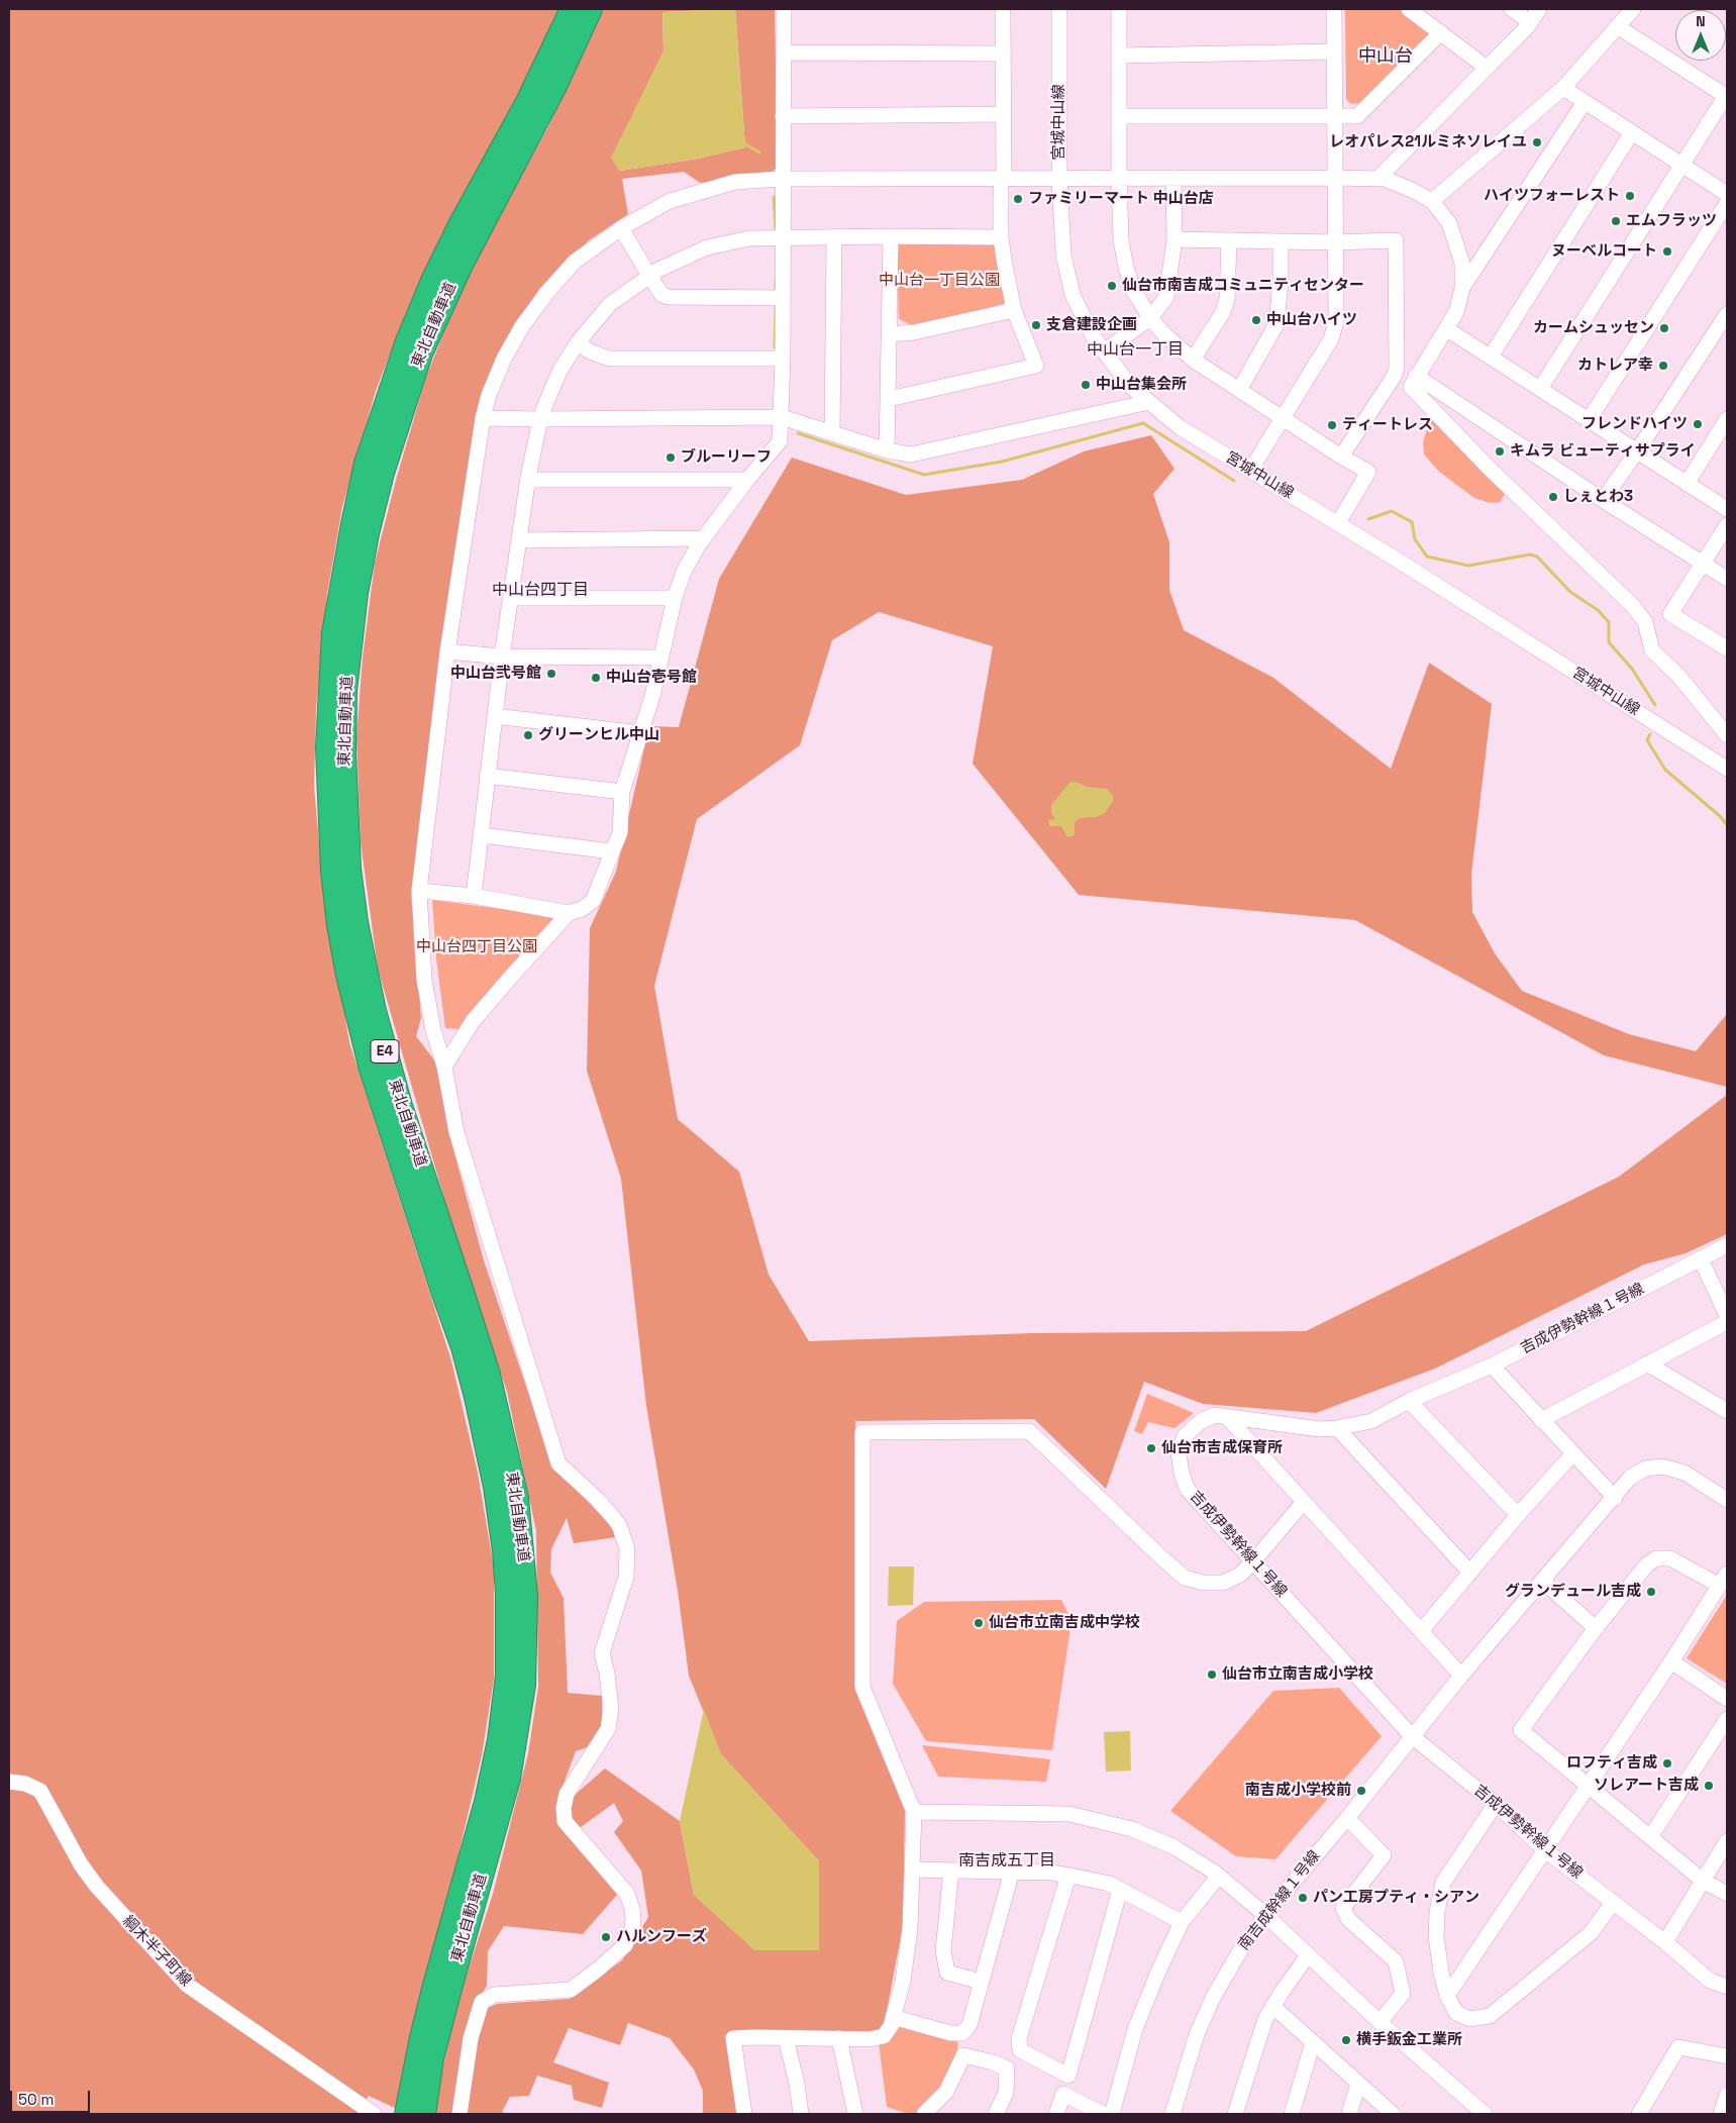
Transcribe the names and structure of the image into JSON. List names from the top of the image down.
{
  "streets": {
    "highway": ["東北自動車道", "E4"],
    "street": [
      "宮城中山線",
      "吉成伊勢幹線１号線",
      "南吉成幹線１号線",
      "綱木半子町線"
    ]
  },
  "crossings": [
    ["吉成伊勢幹線１号線", "南吉成幹線１号線"]
  ],
  "districts": [
    "中山台",
    "中山台一丁目",
    "中山台四丁目",
    "南吉成五丁目"
  ],
  "parks": ["中山台一丁目公園", "中山台四丁目公園"],
  "places": [
    "レオパレス21ルミネソレイユ",
    "ハイツフォーレスト",
    "ファミリーマート 中山台店",
    "エムフラッツ",
    "ヌーベルコート",
    "仙台市南吉成コミュニティセンター",
    "中山台ハイツ",
    "支倉建設企画",
    "カームシュッセン",
    "カトレア幸",
    "中山台集会所",
    "フレンドハイツ",
    "ティートレス",
    "キムラ ビューティサプライ",
    "ブルーリーフ",
    "しぇとわ3",
    "中山台弐号館",
    "中山台壱号館",
    "グリーンヒル中山",
    "仙台市吉成保育所",
    "グランデュール吉成",
    "仙台市立南吉成中学校",
    "仙台市立南吉成小学校",
    "ロフティ吉成",
    "ソレアート吉成",
    "南吉成小学校前",
    "パン工房プティ・シアン",
    "ハルンフーズ",
    "横手鈑金工業所"
  ],
  "scale_bar": "50 m",
  "north": "top"
}
